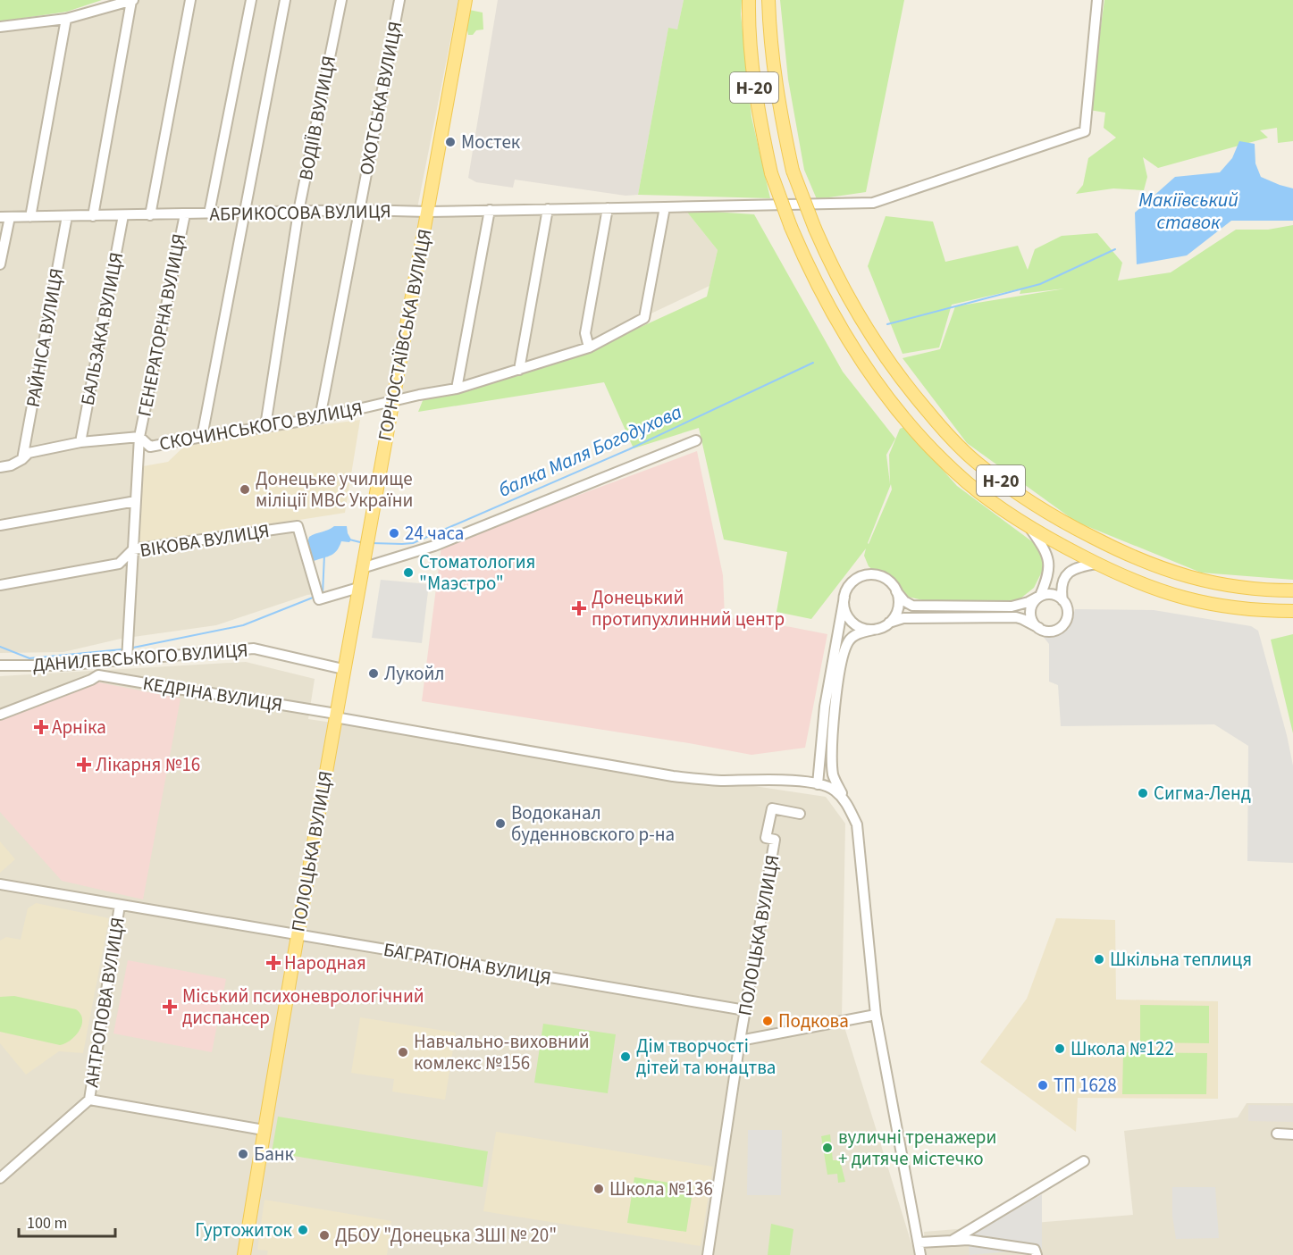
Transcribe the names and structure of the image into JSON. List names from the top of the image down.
{
  "streets": {
    "main road": ["Н-20", "ГОРНОСТАЇВСЬКА ВУЛИЦЯ", "ПОЛОЦЬКА ВУЛИЦЯ"],
    "street": [
      "ОХОТСЬКА ВУЛИЦЯ",
      "ВОДІЇВ ВУЛИЦЯ",
      "АБРИКОСОВА ВУЛИЦЯ",
      "ГЕНЕРАТОРНА ВУЛИЦЯ",
      "БАЛЬЗАКА ВУЛИЦЯ",
      "РАЙНІСА ВУЛИЦЯ",
      "СКОЧИНСЬКОГО ВУЛИЦЯ",
      "ВІКОВА ВУЛИЦЯ",
      "ДАНИЛЕВСЬКОГО ВУЛИЦЯ",
      "КЕДРІНА ВУЛИЦЯ",
      "БАГРАТІОНА ВУЛИЦЯ",
      "АНТРОПОВА ВУЛИЦЯ"
    ]
  },
  "crossings": [
    ["ОХОТСЬКА ВУЛИЦЯ", "АБРИКОСОВА ВУЛИЦЯ"],
    ["ОХОТСЬКА ВУЛИЦЯ", "СКОЧИНСЬКОГО ВУЛИЦЯ"],
    ["ВОДІЇВ ВУЛИЦЯ", "АБРИКОСОВА ВУЛИЦЯ"],
    ["ВОДІЇВ ВУЛИЦЯ", "СКОЧИНСЬКОГО ВУЛИЦЯ"],
    ["АБРИКОСОВА ВУЛИЦЯ", "ГЕНЕРАТОРНА ВУЛИЦЯ"],
    ["АБРИКОСОВА ВУЛИЦЯ", "БАЛЬЗАКА ВУЛИЦЯ"],
    ["АБРИКОСОВА ВУЛИЦЯ", "ГОРНОСТАЇВСЬКА ВУЛИЦЯ"],
    ["АБРИКОСОВА ВУЛИЦЯ", "РАЙНІСА ВУЛИЦЯ"],
    ["АБРИКОСОВА ВУЛИЦЯ", "СКОЧИНСЬКОГО ВУЛИЦЯ"],
    ["ГЕНЕРАТОРНА ВУЛИЦЯ", "СКОЧИНСЬКОГО ВУЛИЦЯ"],
    ["ГЕНЕРАТОРНА ВУЛИЦЯ", "ВІКОВА ВУЛИЦЯ"],
    ["ГЕНЕРАТОРНА ВУЛИЦЯ", "ДАНИЛЕВСЬКОГО ВУЛИЦЯ"],
    ["БАЛЬЗАКА ВУЛИЦЯ", "СКОЧИНСЬКОГО ВУЛИЦЯ"],
    ["ГОРНОСТАЇВСЬКА ВУЛИЦЯ", "СКОЧИНСЬКОГО ВУЛИЦЯ"],
    ["ГОРНОСТАЇВСЬКА ВУЛИЦЯ", "ВІКОВА ВУЛИЦЯ"],
    ["ГОРНОСТАЇВСЬКА ВУЛИЦЯ", "ДАНИЛЕВСЬКОГО ВУЛИЦЯ"],
    ["ГОРНОСТАЇВСЬКА ВУЛИЦЯ", "ПОЛОЦЬКА ВУЛИЦЯ"],
    ["РАЙНІСА ВУЛИЦЯ", "СКОЧИНСЬКОГО ВУЛИЦЯ"],
    ["ДАНИЛЕВСЬКОГО ВУЛИЦЯ", "ПОЛОЦЬКА ВУЛИЦЯ"],
    ["КЕДРІНА ВУЛИЦЯ", "ПОЛОЦЬКА ВУЛИЦЯ"],
    ["ПОЛОЦЬКА ВУЛИЦЯ", "БАГРАТІОНА ВУЛИЦЯ"],
    ["ПОЛОЦЬКА ВУЛИЦЯ", "АНТРОПОВА ВУЛИЦЯ"],
    ["БАГРАТІОНА ВУЛИЦЯ", "АНТРОПОВА ВУЛИЦЯ"]
  ],
  "water": ["Макіївський ставок", "балка Маля Богодухова"],
  "places": {
    "other": [
      "Мостек",
      "Донецьке училище міліції МВС України",
      "24 часа",
      "Стоматология \"Маэстро\"",
      "Лукойл",
      "Сигма-Ленд",
      "Водоканал буденновского р-на",
      "Шкільна теплиця",
      "Подкова",
      "Школа №122",
      "Навчально-виховний комлекс №156",
      "Дім творчості дітей та юнацтва",
      "ТП 1628",
      "вуличні тренажери + дитяче містечко",
      "Банк",
      "Школа №136",
      "Гуртожиток",
      "ДБОУ \"Донецька ЗШІ № 20\""
    ],
    "health": [
      "Донецький протипухлинний центр",
      "Арніка",
      "Лікарня №16",
      "Народная",
      "Міський психоневрологічний диспансер"
    ]
  },
  "scale_bar": "100 m"
}
